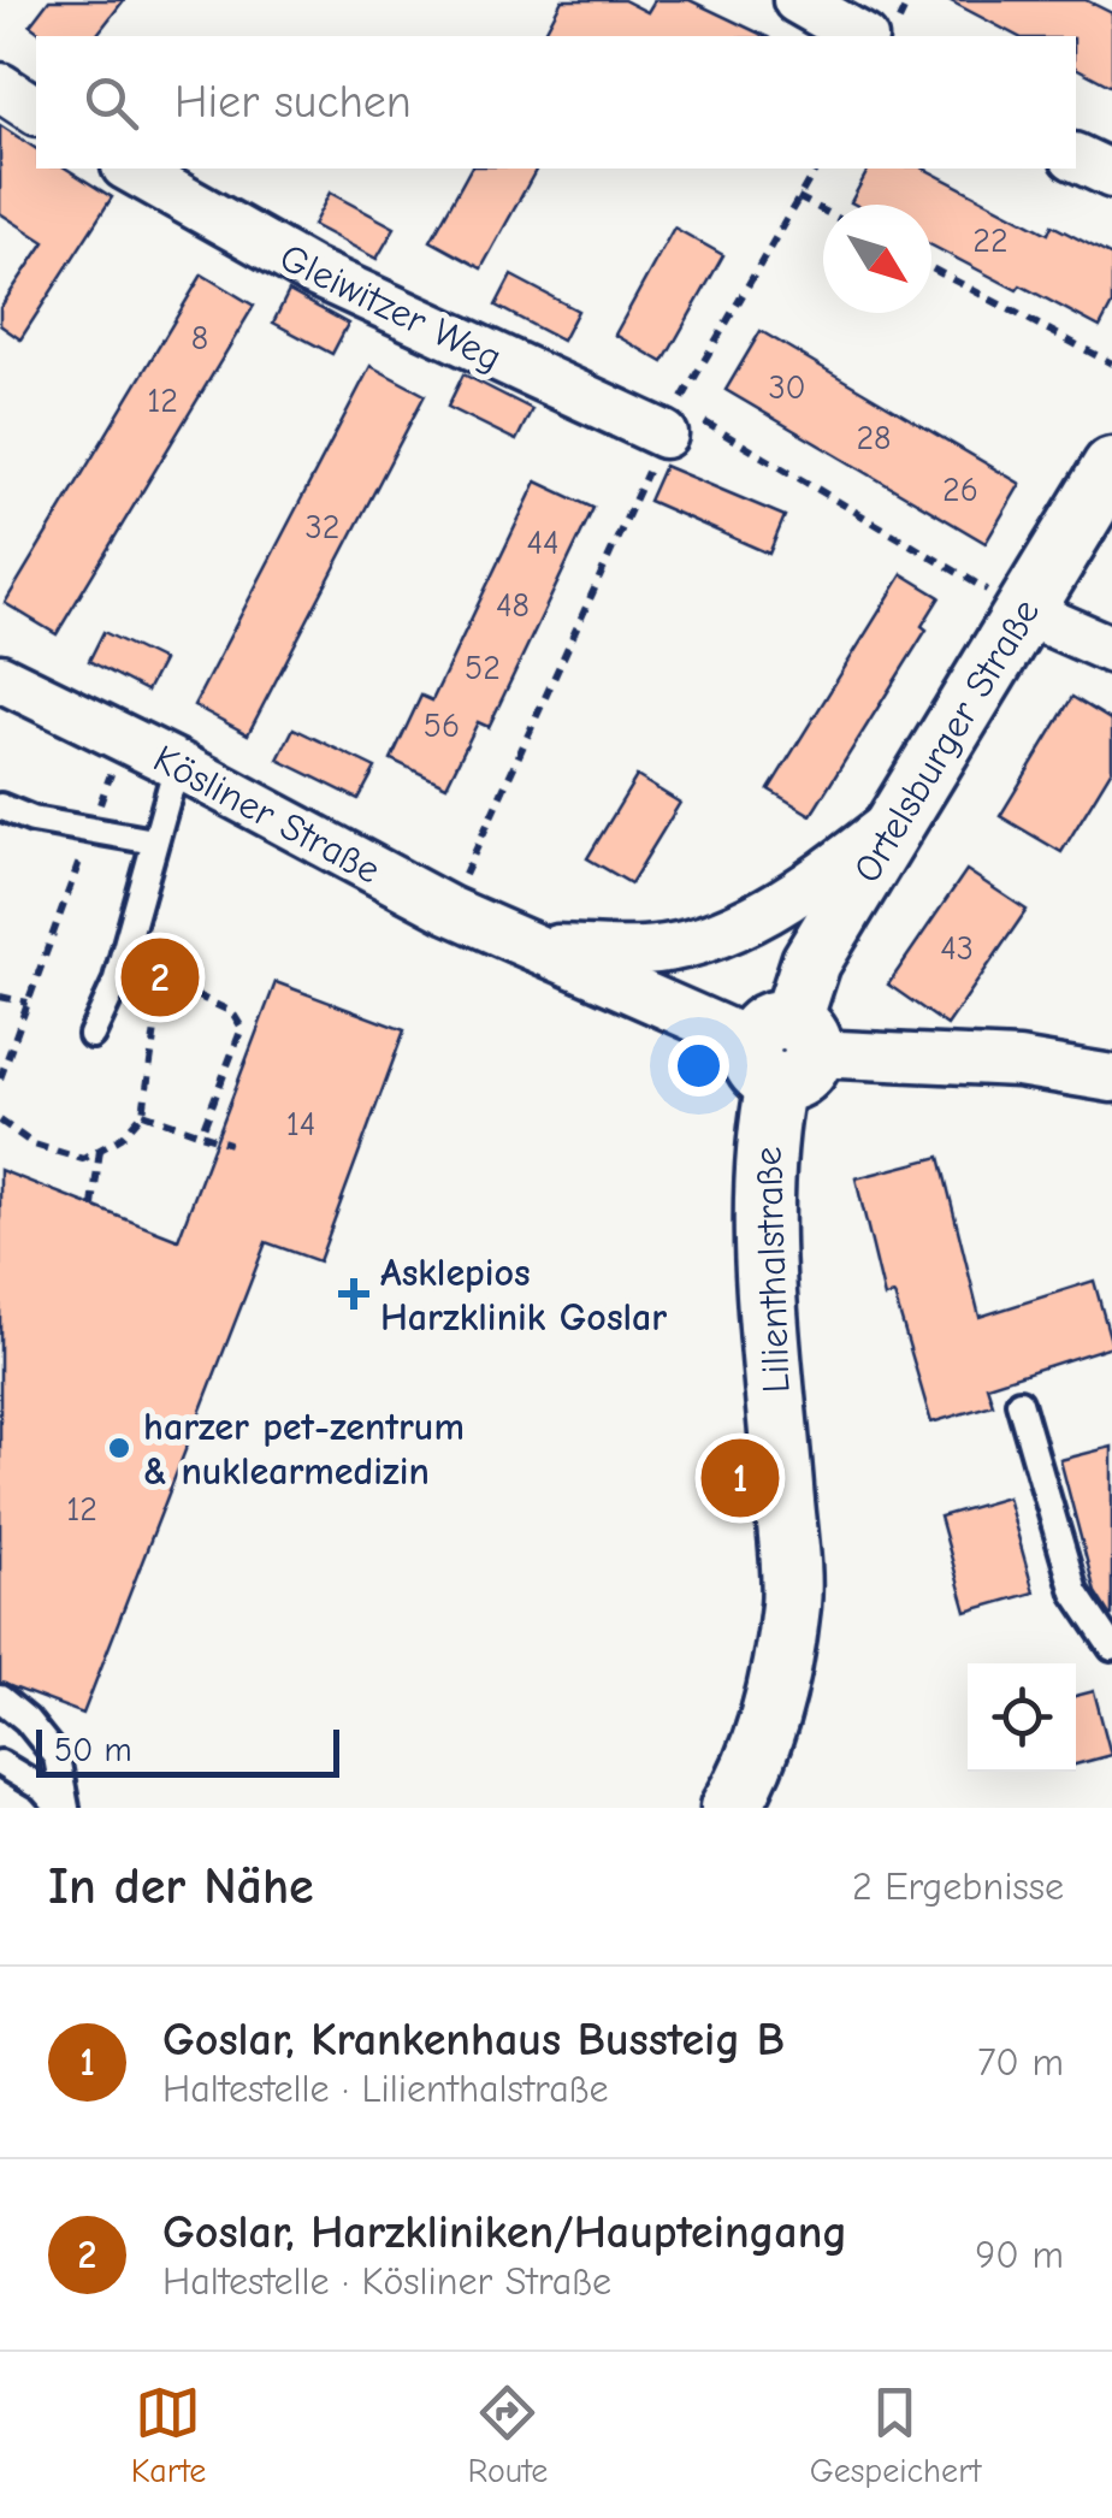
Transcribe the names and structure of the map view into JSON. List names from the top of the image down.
{
  "streets": {
    "street": [
      "Gleiwitzer Weg",
      "Ortelsburger Straße",
      "Kösliner Straße",
      "Lilienthalstraße"
    ]
  },
  "crossings": [
    ["Ortelsburger Straße", "Kösliner Straße"],
    ["Ortelsburger Straße", "Lilienthalstraße"],
    ["Kösliner Straße", "Lilienthalstraße"]
  ],
  "places": {
    "health": ["Asklepios Harzklinik Goslar"],
    "other": ["harzer pet-zentrum & nuklearmedizin"]
  },
  "house_numbers": [
    "22",
    "8",
    "30",
    "12",
    "28",
    "26",
    "32",
    "44",
    "48",
    "52",
    "56",
    "43",
    "14",
    "12"
  ],
  "scale_bar": "50 m",
  "north": "bottom right",
  "page": {
    "search": "Hier suchen",
    "pins": ["2", "1"],
    "scale": "50 m",
    "heading": ["In der Nähe", "2 Ergebnisse"],
    "list": [
      {
        "mark": "1",
        "name": "Goslar, Krankenhaus Bussteig B",
        "note": "Haltestelle · Lilienthalstraße",
        "value": "70 m"
      },
      {
        "mark": "2",
        "name": "Goslar, Harzkliniken/Haupteingang",
        "note": "Haltestelle · Kösliner Straße",
        "value": "90 m"
      }
    ],
    "nav": ["Karte", "Route", "Gespeichert"]
  }
}
